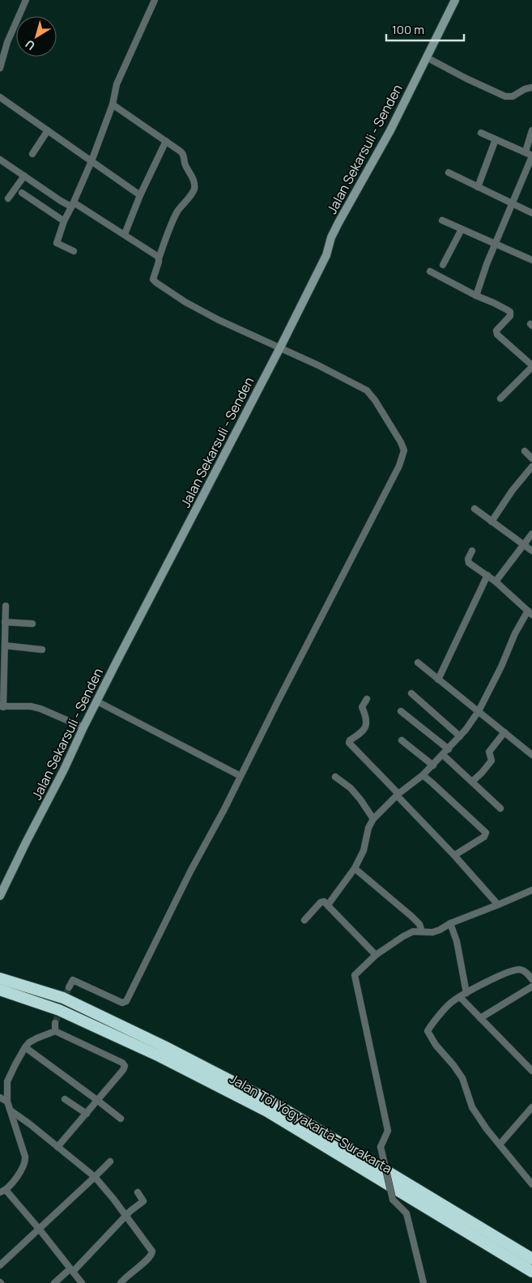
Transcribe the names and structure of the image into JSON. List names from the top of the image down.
{
  "streets": {
    "highway": ["Jalan Tol Yogyakarta–Surakarta"],
    "street": ["Jalan Sekarsuli - Senden"]
  },
  "scale_bar": "100 m",
  "north": "bottom left"
}
